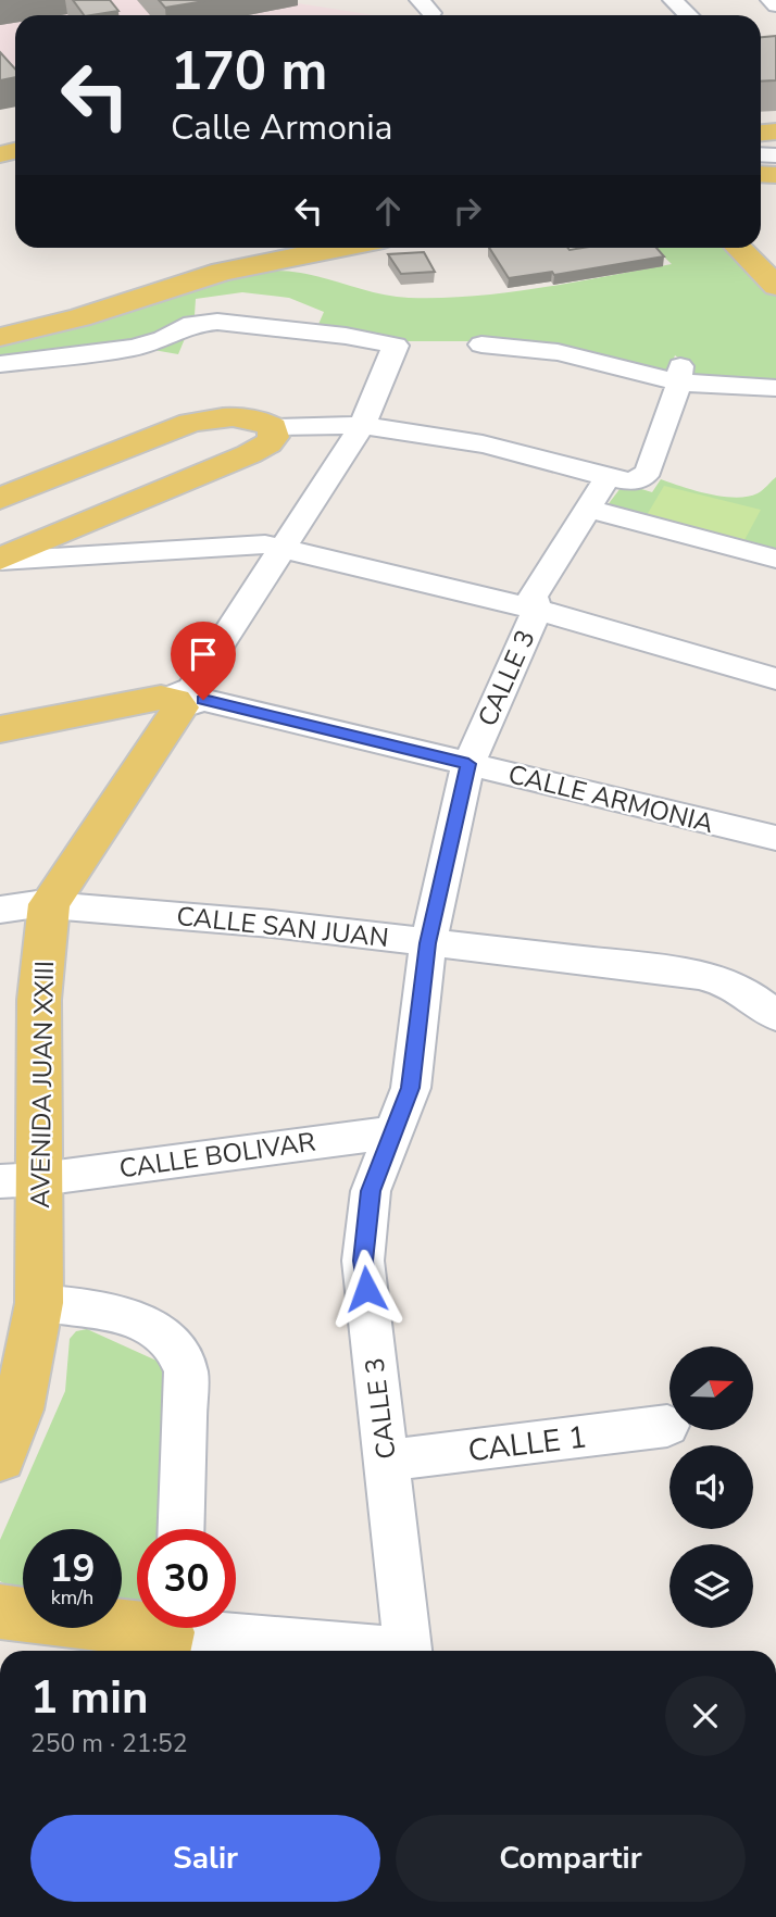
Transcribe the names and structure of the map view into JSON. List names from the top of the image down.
{
  "streets": {
    "main road": ["AVENIDA JUAN XXIII"],
    "street": [
      "CALLE 3",
      "CALLE ARMONIA",
      "CALLE SAN JUAN",
      "CALLE BOLIVAR",
      "CALLE 1"
    ]
  },
  "crossings": [
    ["CALLE 3", "CALLE ARMONIA"],
    ["CALLE 3", "CALLE SAN JUAN"],
    ["CALLE 3", "CALLE BOLIVAR"],
    ["CALLE 3", "CALLE 1"],
    ["CALLE ARMONIA", "AVENIDA JUAN XXIII"],
    ["CALLE SAN JUAN", "AVENIDA JUAN XXIII"],
    ["AVENIDA JUAN XXIII", "CALLE BOLIVAR"]
  ],
  "north": "right",
  "page": {
    "turn": ["170 m", "Calle Armonia"],
    "speed": "19 km/h",
    "limit": "30",
    "heading": ["1 min", "250 m · 21:52"],
    "buttons": ["Salir", "Compartir"]
  }
}
